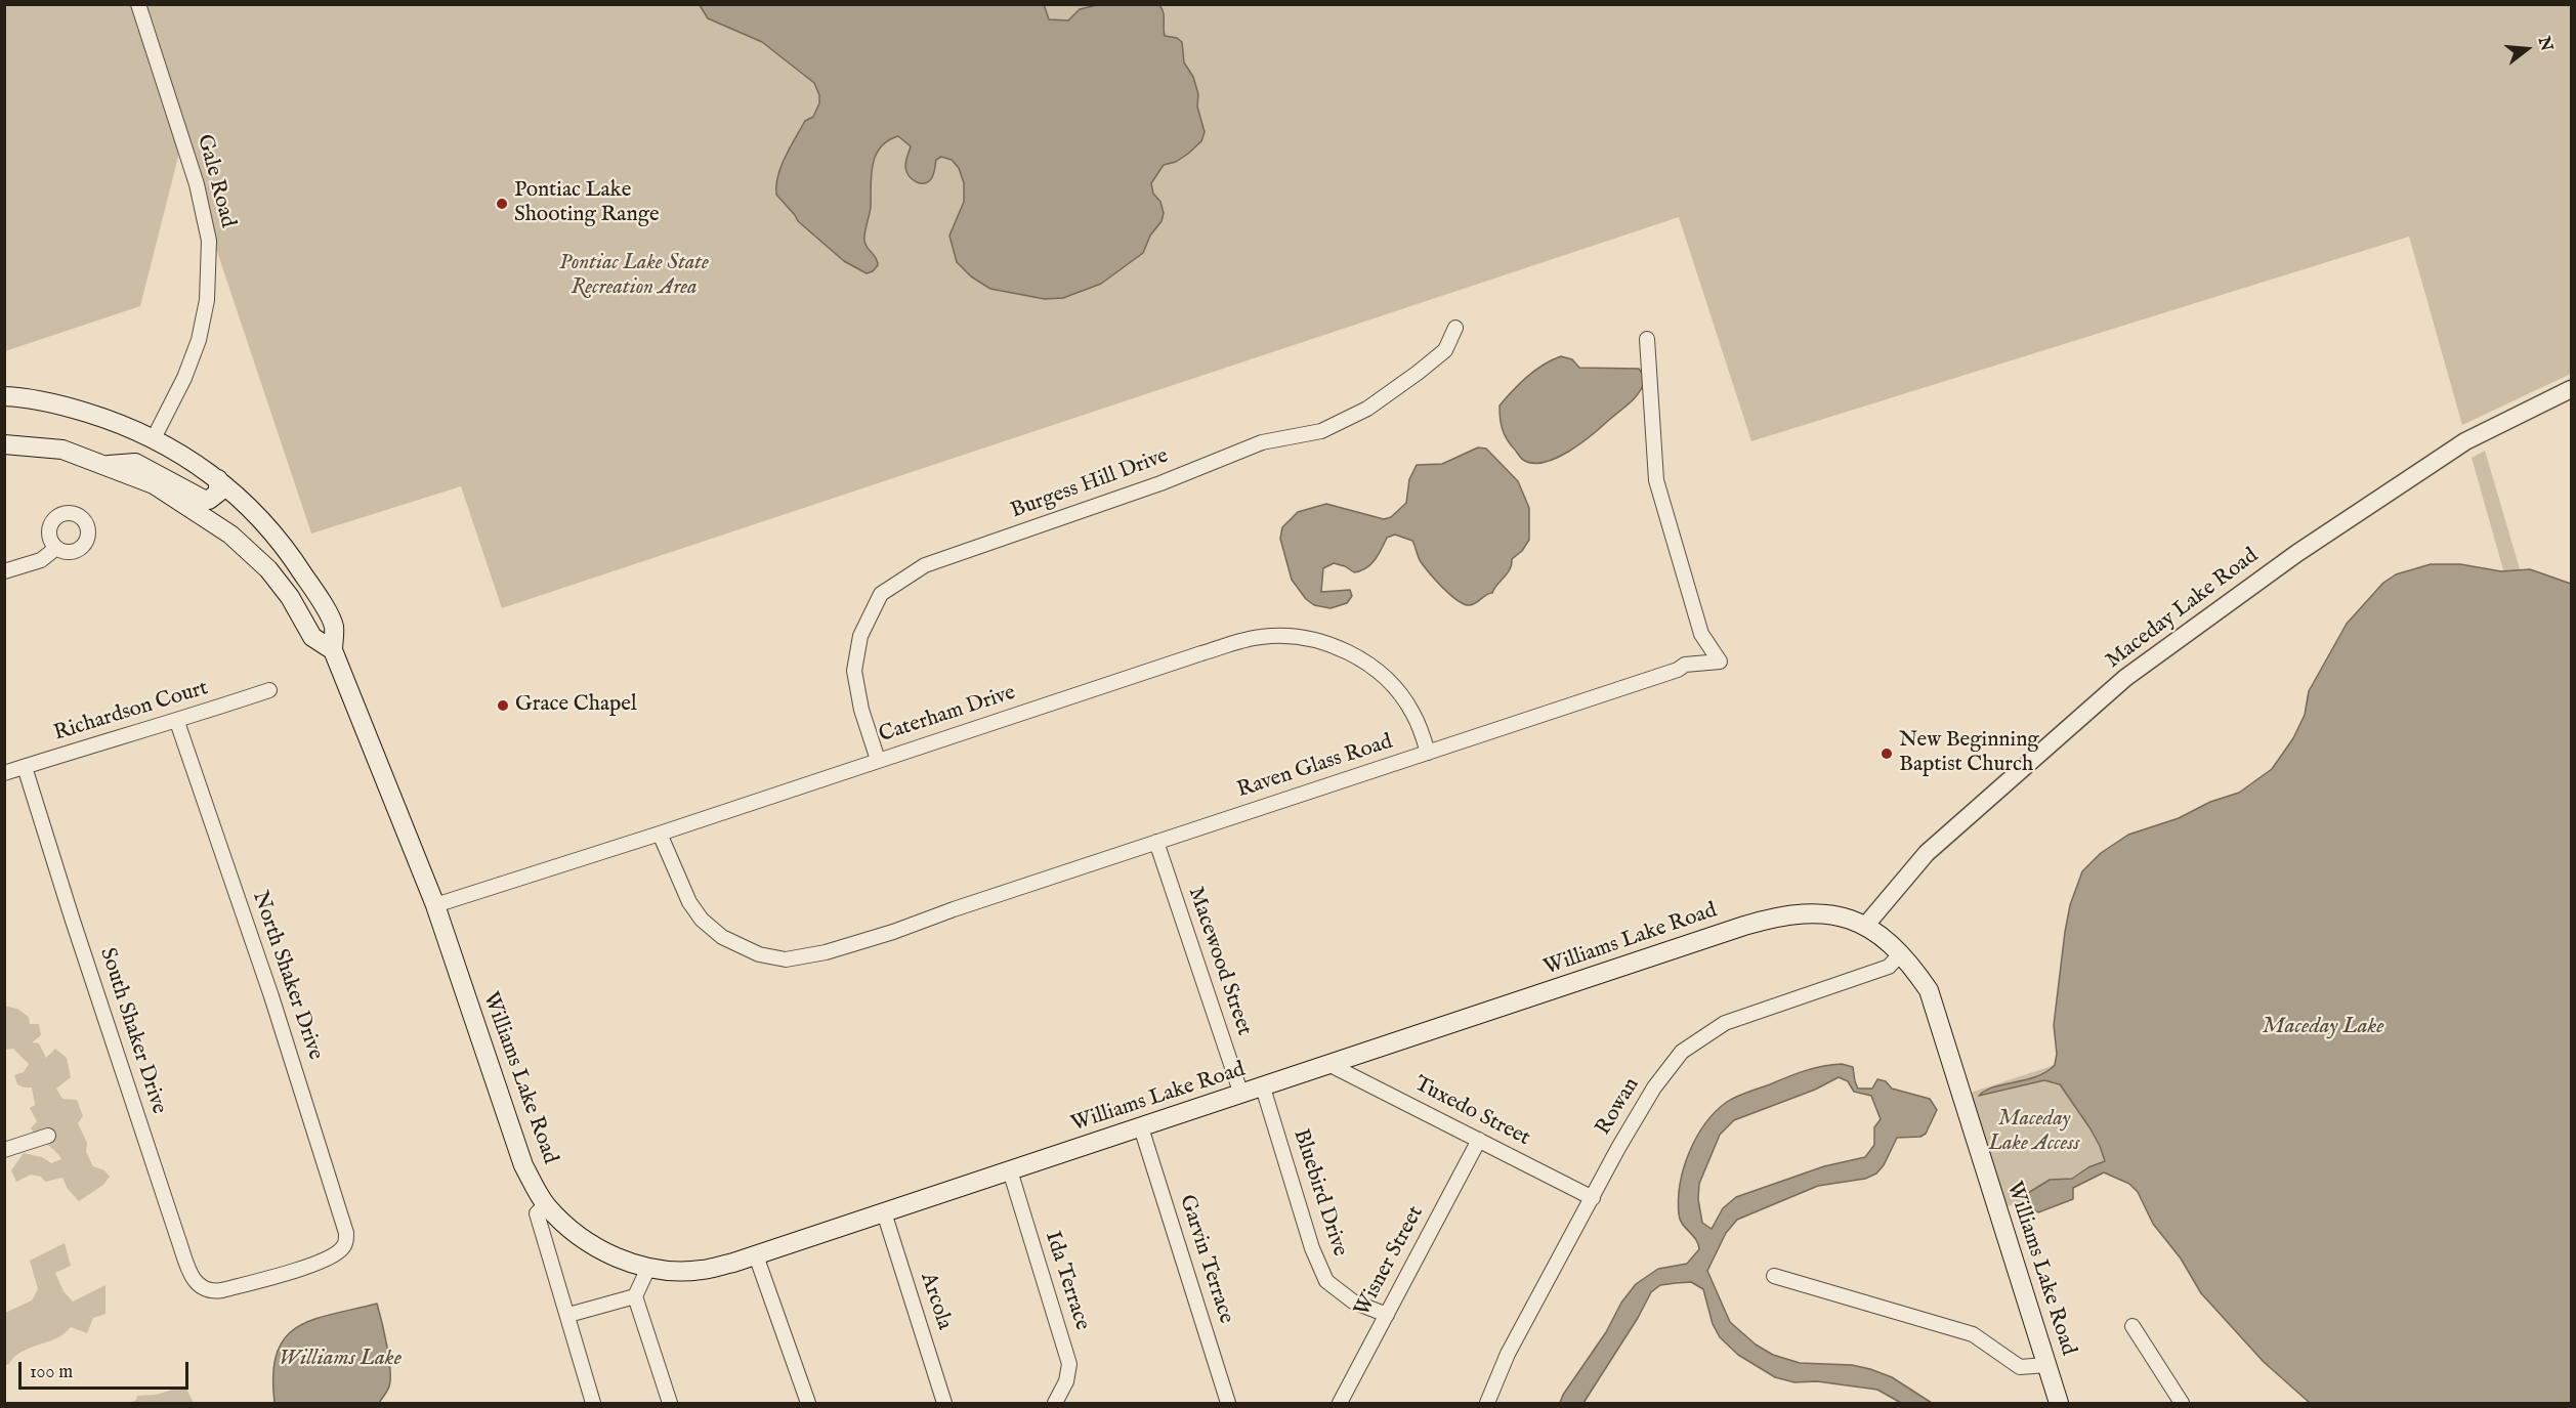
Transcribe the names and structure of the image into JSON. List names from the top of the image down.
{
  "streets": {
    "main road": ["Williams Lake Road"],
    "street": [
      "Gale Road",
      "Burgess Hill Drive",
      "Maceday Lake Road",
      "Richardson Court",
      "Caterham Drive",
      "Raven Glass Road",
      "Macewood Street",
      "North Shaker Drive",
      "South Shaker Drive",
      "Rowan",
      "Tuxedo Street",
      "Bluebird Drive",
      "Garvin Terrace",
      "Wisner Street",
      "Ida Terrace",
      "Arcola"
    ]
  },
  "crossings": [
    ["Gale Road", "Williams Lake Road"],
    ["Burgess Hill Drive", "Caterham Drive"],
    ["Maceday Lake Road", "Williams Lake Road"],
    ["Richardson Court", "North Shaker Drive"],
    ["Richardson Court", "South Shaker Drive"],
    ["Caterham Drive", "Raven Glass Road"],
    ["Caterham Drive", "Williams Lake Road"],
    ["Raven Glass Road", "Macewood Street"],
    ["Williams Lake Road", "Macewood Street"],
    ["Williams Lake Road", "Rowan"],
    ["Williams Lake Road", "Tuxedo Street"],
    ["Williams Lake Road", "Bluebird Drive"],
    ["Williams Lake Road", "Garvin Terrace"],
    ["Williams Lake Road", "Ida Terrace"],
    ["Williams Lake Road", "Arcola"],
    ["North Shaker Drive", "South Shaker Drive"],
    ["Rowan", "Tuxedo Street"],
    ["Tuxedo Street", "Wisner Street"],
    ["Bluebird Drive", "Wisner Street"]
  ],
  "water": ["Maceday Lake", "Williams Lake"],
  "parks": ["Pontiac Lake State Recreation Area", "Maceday Lake Access"],
  "places": ["Pontiac Lake Shooting Range", "Grace Chapel", "New Beginning Baptist Church"],
  "scale_bar": "100 m",
  "north": "right"
}
